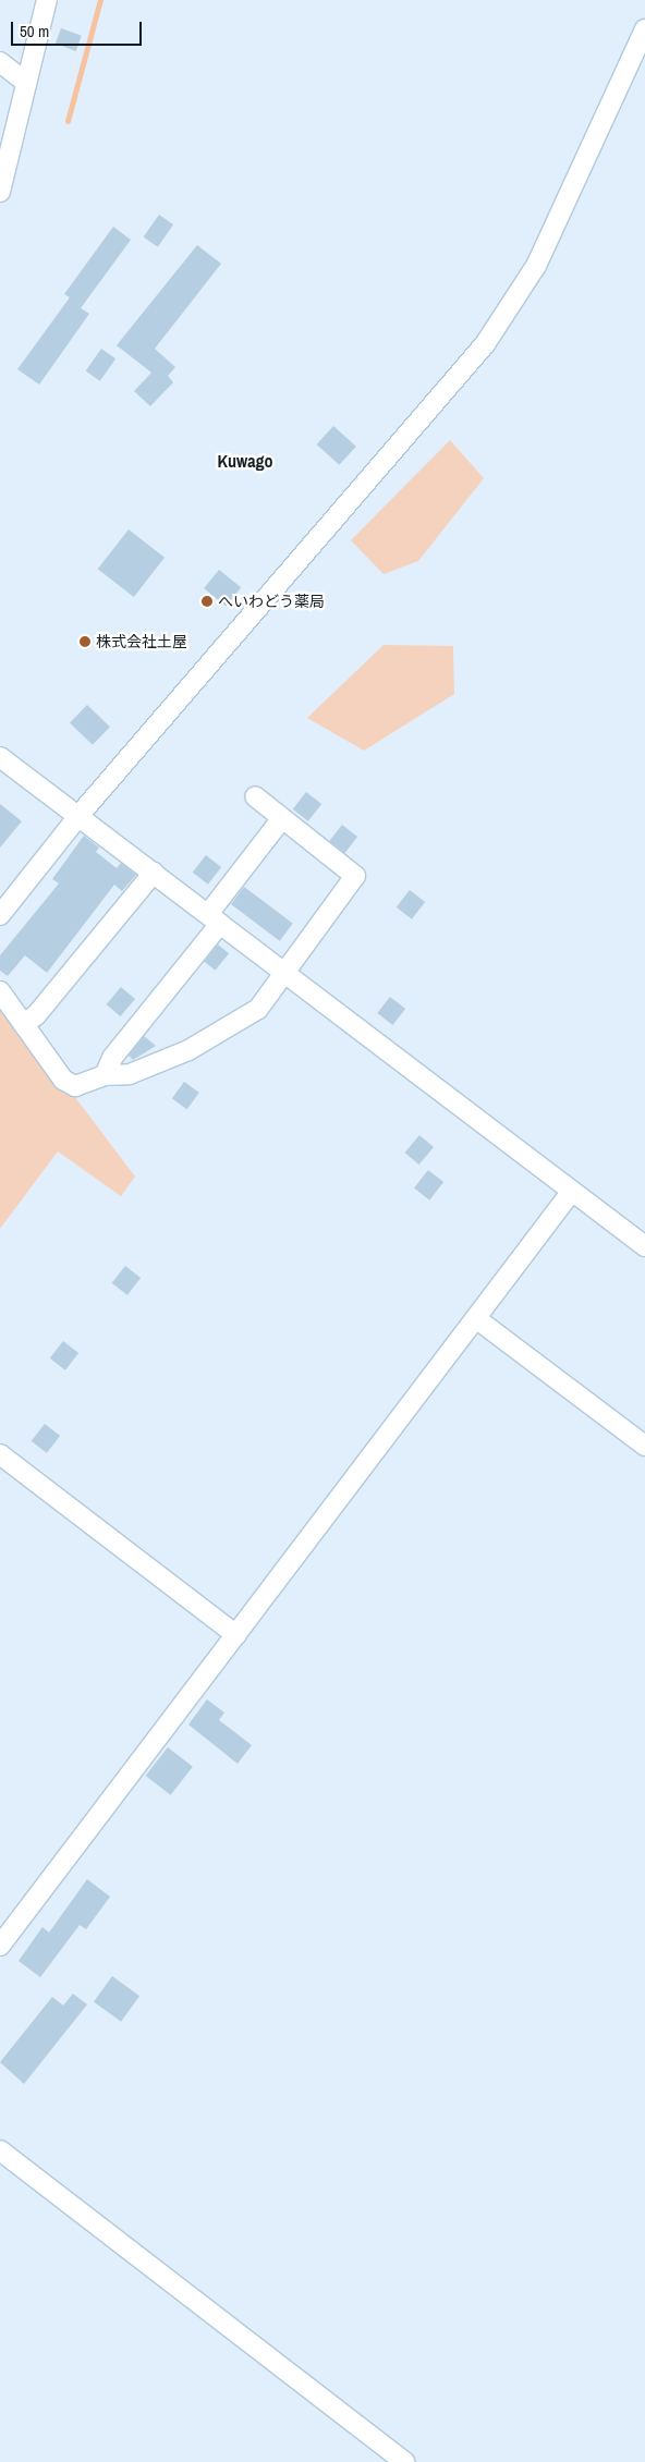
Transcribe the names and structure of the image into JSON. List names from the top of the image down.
{
  "districts": ["Kuwago"],
  "places": ["へいわどう薬局", "株式会社土屋"],
  "scale_bar": "50 m"
}
